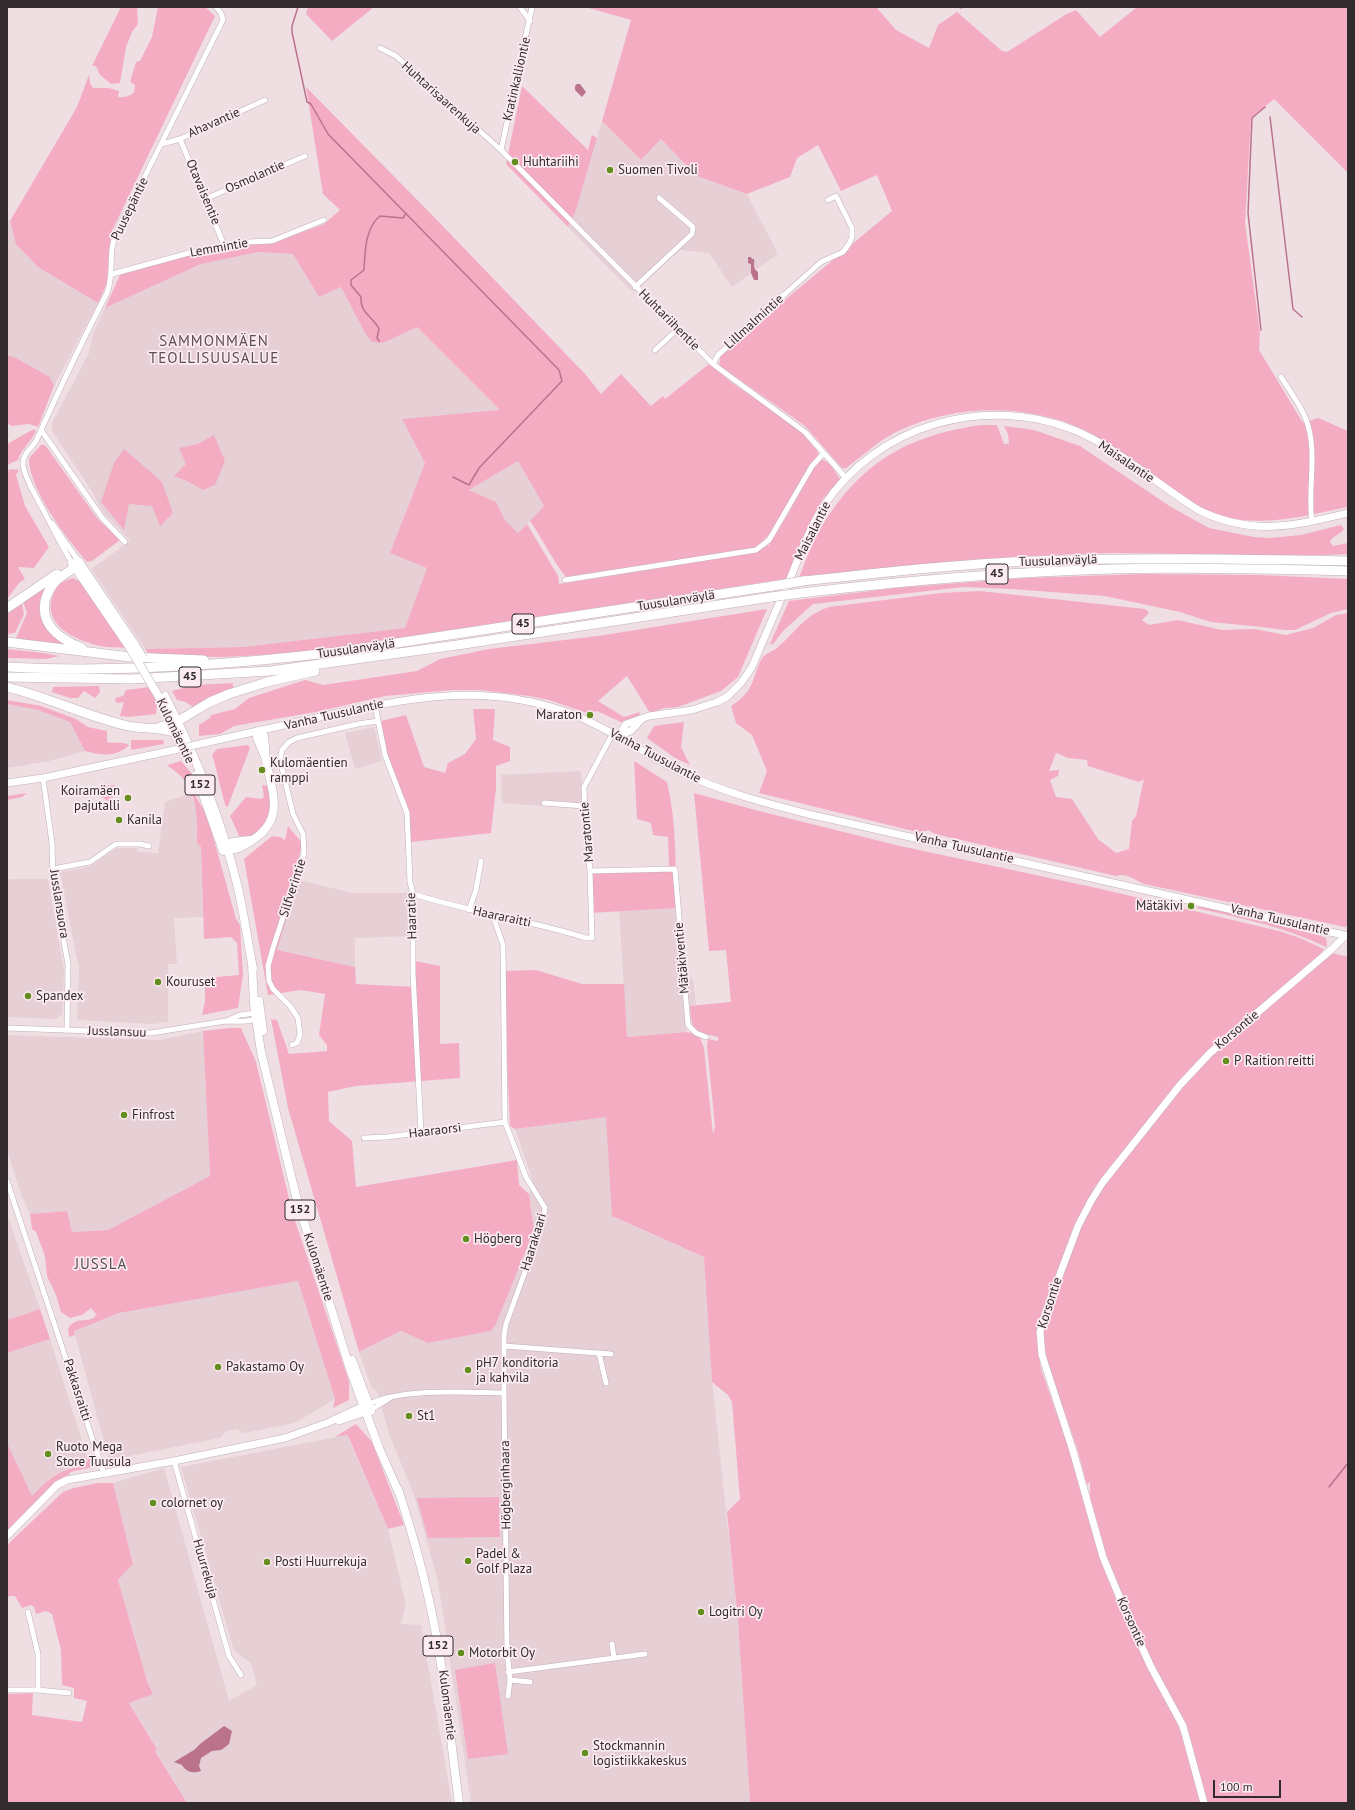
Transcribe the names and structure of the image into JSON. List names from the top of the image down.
{
  "streets": {
    "highway": ["Tuusulanväylä", "45"],
    "main road": [
      "Maisalantie",
      "Vanha Tuusulantie",
      "Kulomäentie",
      "152",
      "Korsontie"
    ],
    "street": [
      "Kratinkalliontie",
      "Huhtarisaarenkuja",
      "Ahavantie",
      "Osmolantie",
      "Otavaisentie",
      "Puusepäntie",
      "Lemmintie",
      "Huhtariihentie",
      "Lillmalmintie",
      "Maratontie",
      "Silfverintie",
      "Jusslansuora",
      "Haaratie",
      "Haararaitti",
      "Mätäkiventie",
      "Jusslansuu",
      "Haaraorsi",
      "Haarakaari",
      "Pakkasraitti",
      "Högberginhaara",
      "Huurrekuja"
    ]
  },
  "crossings": [
    ["Kratinkalliontie", "Huhtarisaarenkuja"],
    ["Kratinkalliontie", "Huhtariihentie"],
    ["Huhtarisaarenkuja", "Huhtariihentie"],
    ["Ahavantie", "Otavaisentie"],
    ["Ahavantie", "Puusepäntie"],
    ["Osmolantie", "Otavaisentie"],
    ["Otavaisentie", "Lemmintie"],
    ["Puusepäntie", "Lemmintie"],
    ["Puusepäntie", "Kulomäentie"],
    ["Huhtariihentie", "Lillmalmintie"],
    ["Huhtariihentie", "Maisalantie"],
    ["Maisalantie", "Vanha Tuusulantie"],
    ["Maisalantie", "Maratontie"],
    ["Vanha Tuusulantie", "Maratontie"],
    ["Vanha Tuusulantie", "Jusslansuora"],
    ["Vanha Tuusulantie", "Haaratie"],
    ["Vanha Tuusulantie", "Korsontie"],
    ["Kulomäentie", "Jusslansuu"],
    ["Maratontie", "Haararaitti"],
    ["Maratontie", "Mätäkiventie"],
    ["Silfverintie", "Haaratie"],
    ["Jusslansuora", "Jusslansuu"],
    ["Haaratie", "Haararaitti"],
    ["Haaratie", "Haaraorsi"],
    ["Haararaitti", "Haarakaari"],
    ["Haaraorsi", "Haarakaari"],
    ["Haarakaari", "Högberginhaara"]
  ],
  "districts": ["SAMMONMÄEN TEOLLISUUSALUE", "JUSSLA"],
  "places": [
    "Huhtariihi",
    "Suomen Tivoli",
    "Maraton",
    "Kulomäentien ramppi",
    "Koiramäen pajutalli",
    "Kanila",
    "Mätäkivi",
    "Kouruset",
    "Spandex",
    "P Raition reitti",
    "Finfrost",
    "Högberg",
    "Pakastamo Oy",
    "pH7 konditoria ja kahvila",
    "St1",
    "Ruoto Mega Store Tuusula",
    "colornet oy",
    "Padel & Golf Plaza",
    "Posti Huurrekuja",
    "Logitri Oy",
    "Motorbit Oy",
    "Stockmannin logistiikkakeskus"
  ],
  "scale_bar": "100 m"
}
